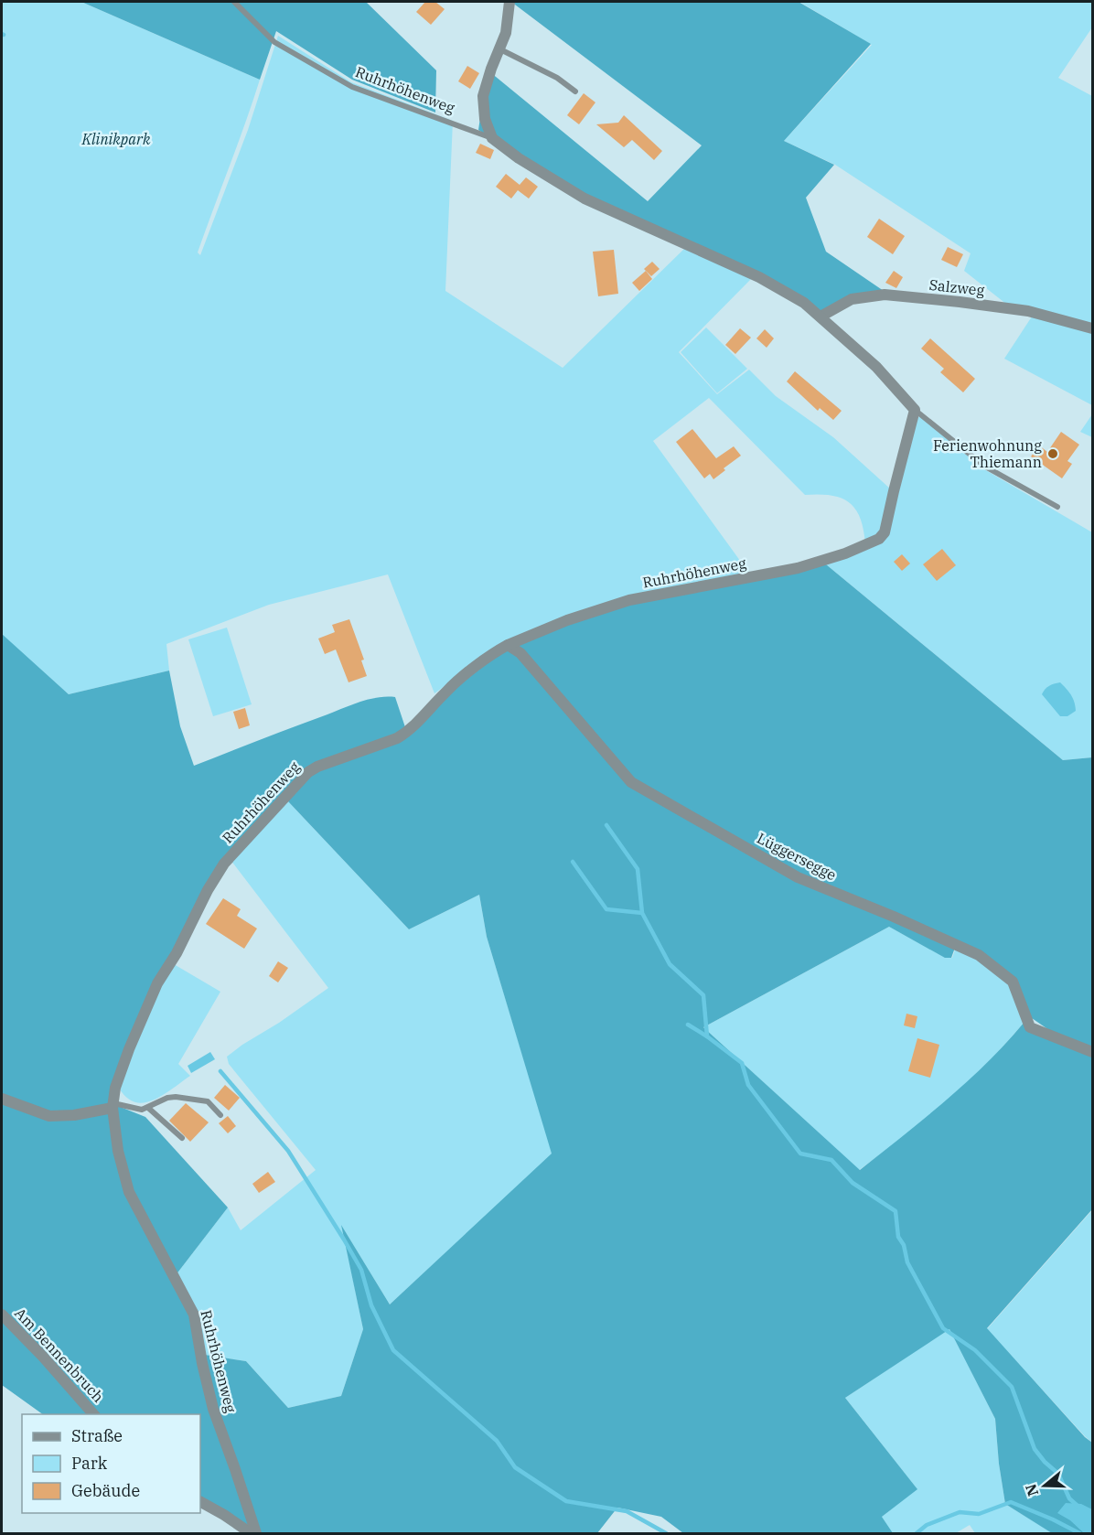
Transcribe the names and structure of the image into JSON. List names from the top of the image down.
{
  "streets": {
    "street": [
      "Ruhrhöhenweg",
      "Salzweg",
      "Lüggersegge",
      "Am Bennenbruch"
    ]
  },
  "crossings": [
    ["Ruhrhöhenweg", "Salzweg"],
    ["Ruhrhöhenweg", "Lüggersegge"]
  ],
  "parks": ["Klinikpark"],
  "places": ["Ferienwohnung Thiemann"],
  "legend": ["Straße", "Park", "Gebäude"],
  "north": "left"
}
